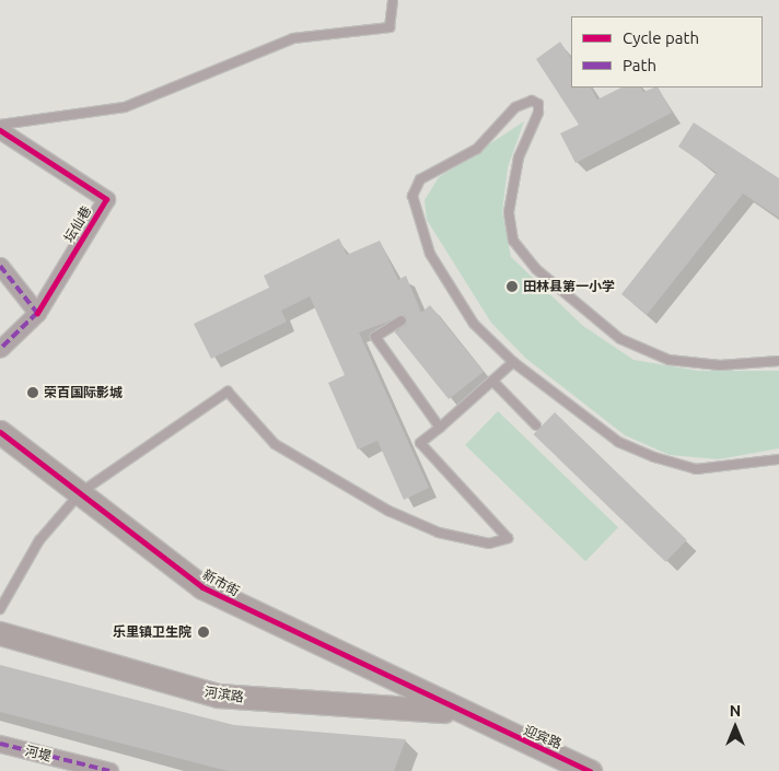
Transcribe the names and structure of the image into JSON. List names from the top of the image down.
{
  "streets": {
    "street": [
      "坛仙巷",
      "新市街",
      "河滨路",
      "迎宾路",
      "河堤"
    ]
  },
  "crossings": [
    ["新市街", "河滨路"],
    ["新市街", "迎宾路"],
    ["河滨路", "迎宾路"]
  ],
  "places": ["田林县第一小学", "荣百国际影城", "乐里镇卫生院"],
  "legend": ["Cycle path", "Path"],
  "north": "top"
}
